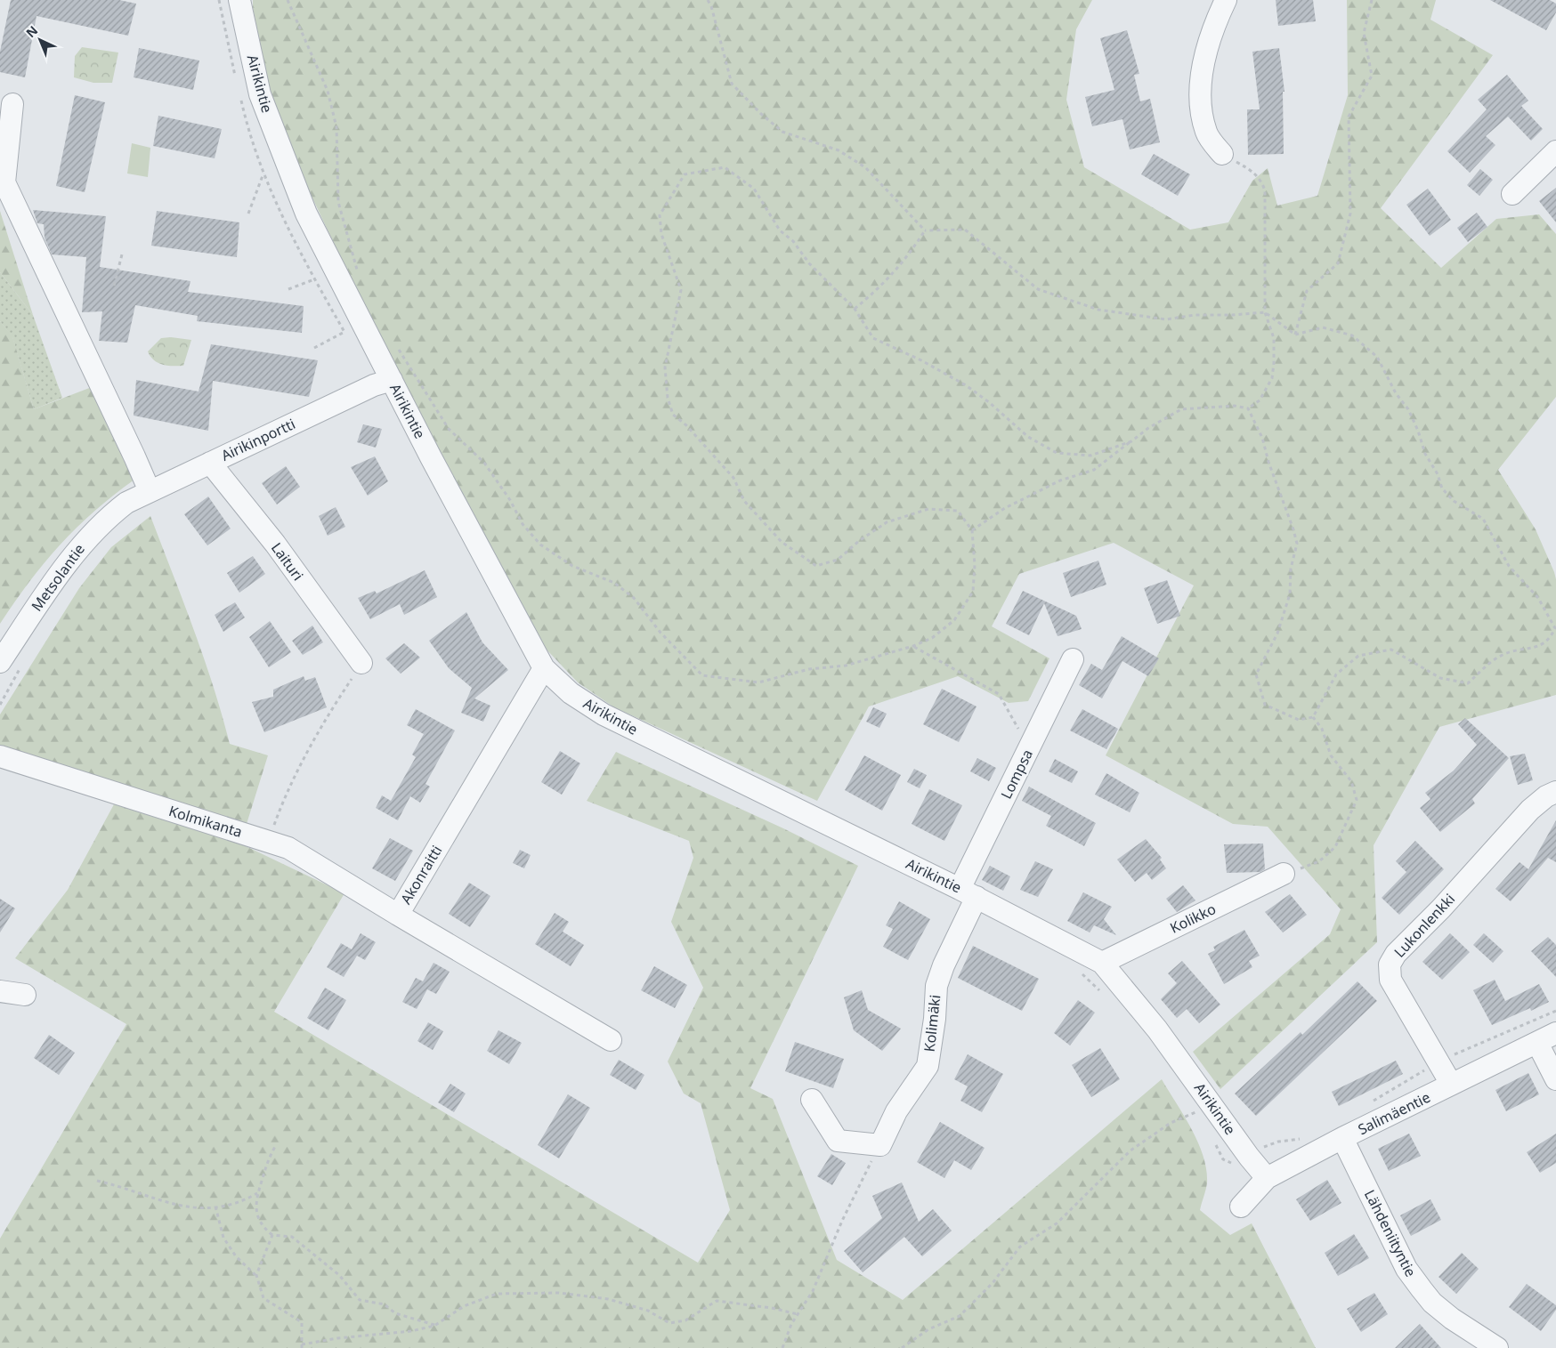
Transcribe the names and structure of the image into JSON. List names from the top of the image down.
{
  "streets": {
    "street": [
      "Airikintie",
      "Airikinportti",
      "Laituri",
      "Metsolantie",
      "Lompsa",
      "Kolmikanta",
      "Akonraitti",
      "Kolikko",
      "Lukonlenkki",
      "Kolimäki",
      "Salimäentie",
      "Lähdeniityntie"
    ]
  },
  "crossings": [
    ["Airikintie", "Airikinportti"],
    ["Airikintie", "Lompsa"],
    ["Airikintie", "Akonraitti"],
    ["Airikintie", "Kolikko"],
    ["Airikintie", "Kolimäki"],
    ["Airikintie", "Salimäentie"],
    ["Airikinportti", "Laituri"],
    ["Airikinportti", "Metsolantie"],
    ["Lompsa", "Kolimäki"],
    ["Kolmikanta", "Akonraitti"],
    ["Lukonlenkki", "Salimäentie"],
    ["Salimäentie", "Lähdeniityntie"]
  ],
  "north": "top left"
}
